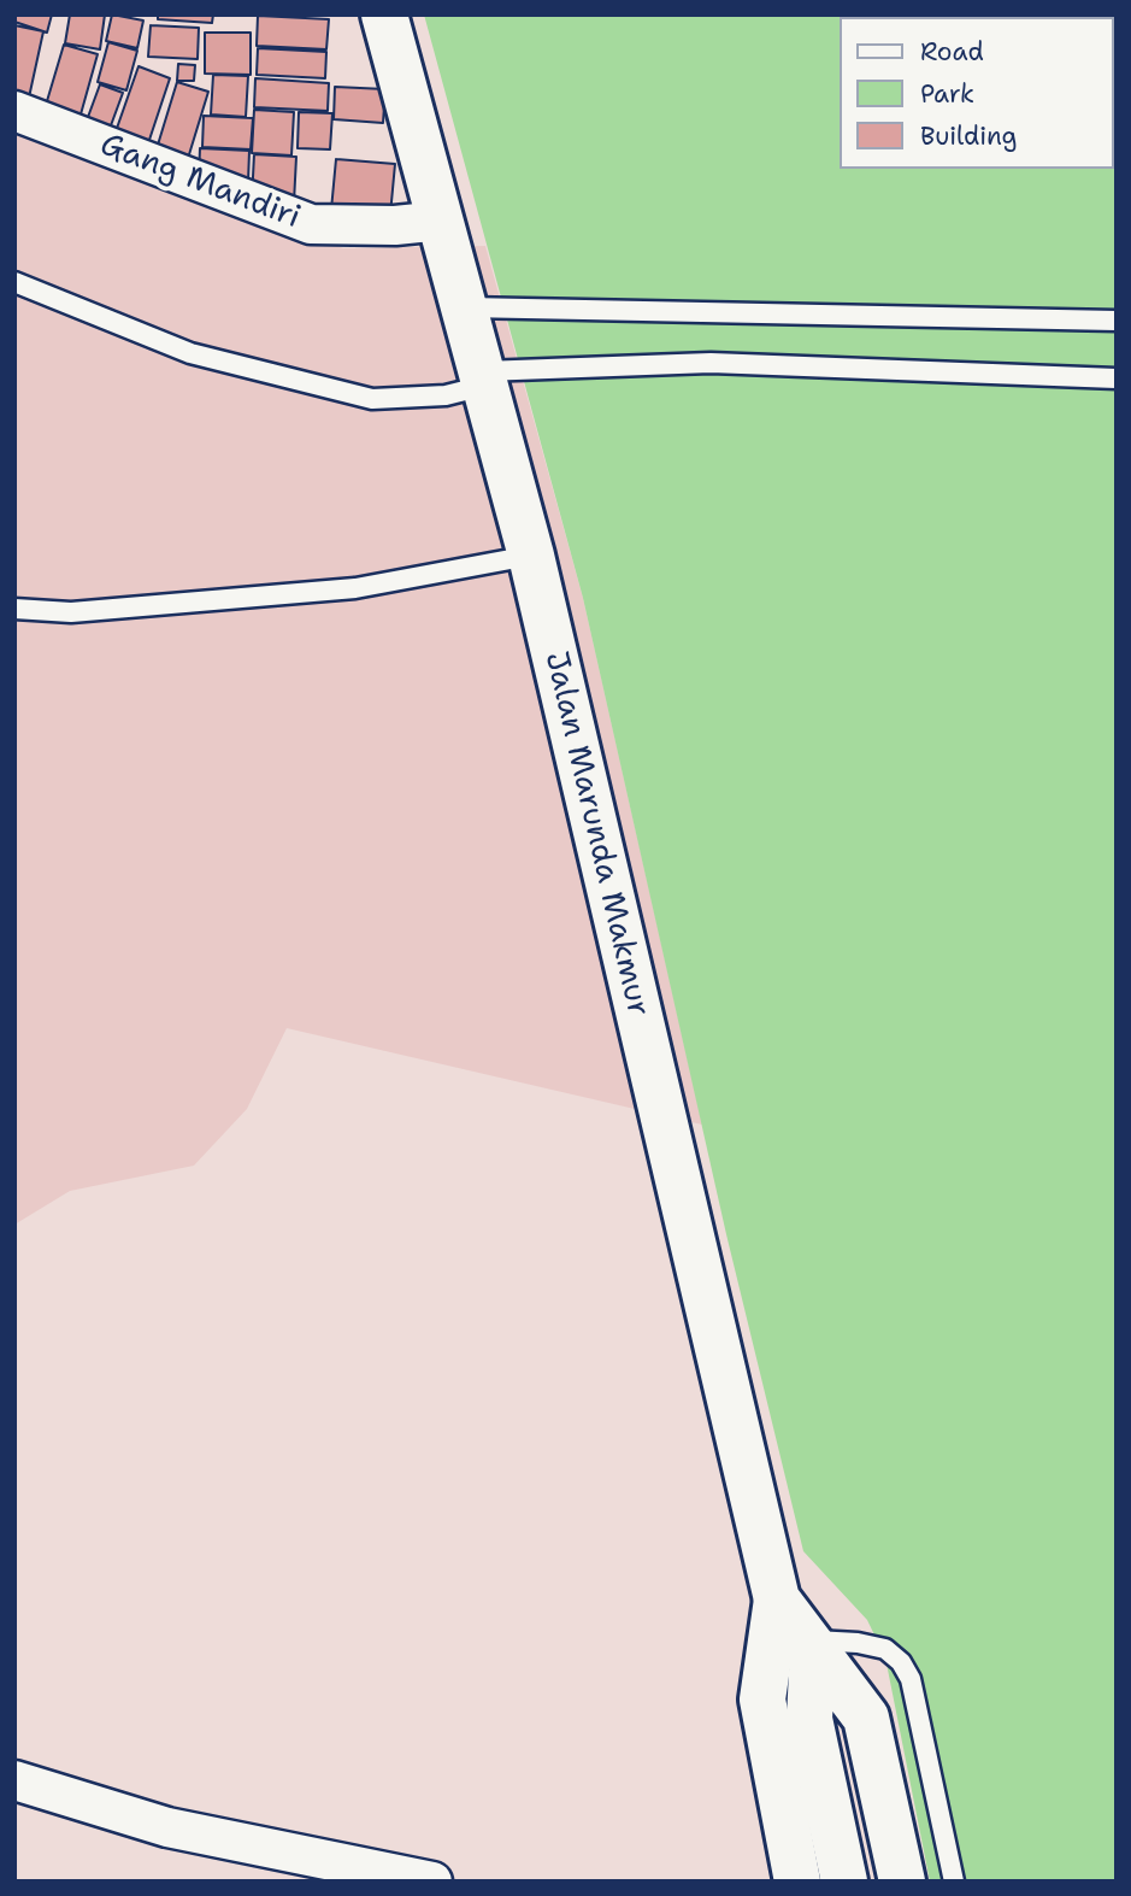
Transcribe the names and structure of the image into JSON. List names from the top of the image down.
{
  "streets": {
    "main road": ["Jalan Marunda Makmur"],
    "street": ["Gang Mandiri"]
  },
  "crossings": [
    ["Gang Mandiri", "Jalan Marunda Makmur"]
  ],
  "legend": ["Road", "Park", "Building"]
}
